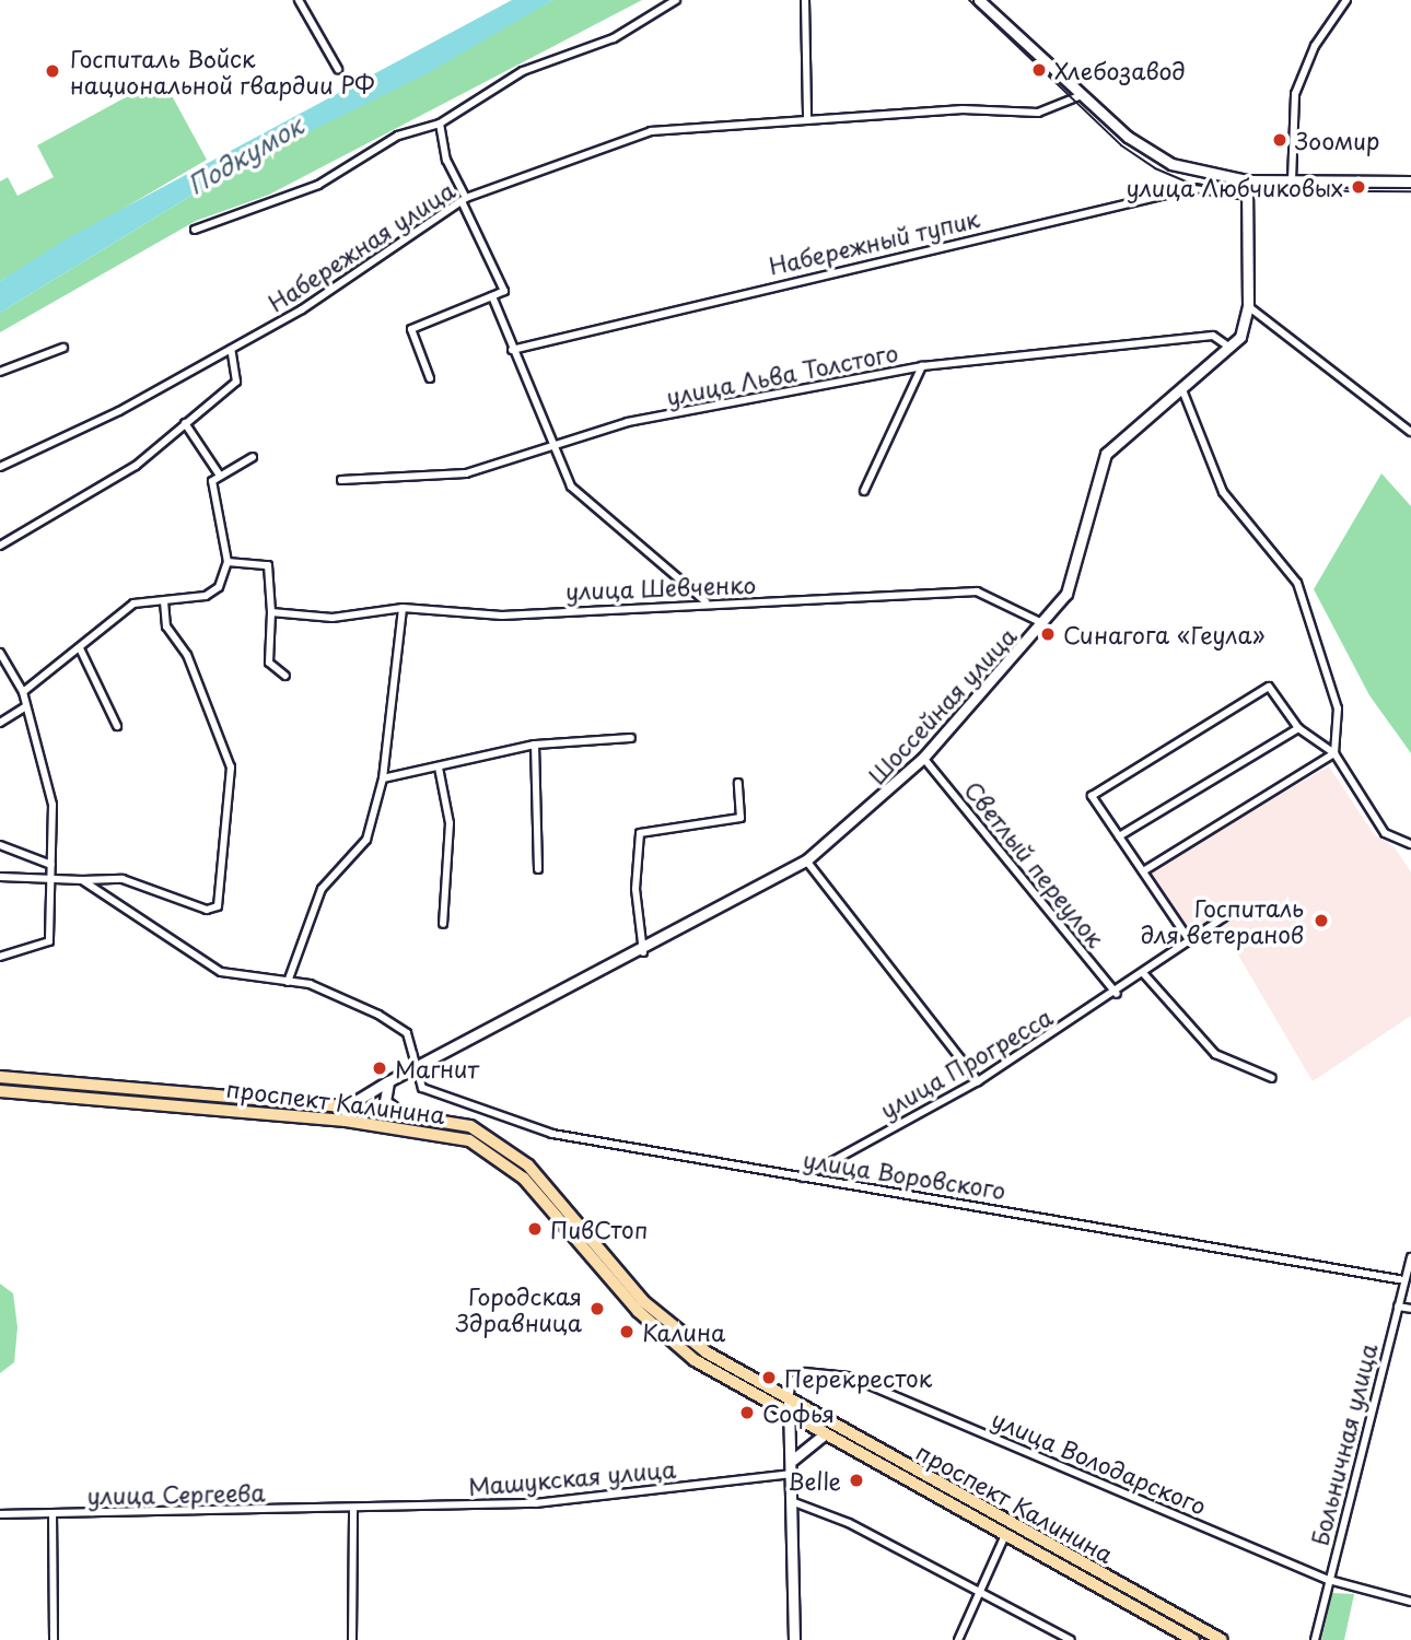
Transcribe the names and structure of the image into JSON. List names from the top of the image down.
{
  "streets": {
    "main road": ["Шоссейная улица", "проспект Калинина"],
    "street": [
      "Набережный тупик",
      "Набережная улица",
      "улица Льва Толстого",
      "улица Шевченко",
      "Светлый переулок",
      "улица Прогресса",
      "улица Воровского",
      "Больничная улица",
      "улица Володарского",
      "Машукская улица",
      "улица Сергеева"
    ]
  },
  "crossings": [
    ["Набережный тупик", "Шоссейная улица"],
    ["улица Льва Толстого", "Шоссейная улица"],
    ["улица Шевченко", "Шоссейная улица"],
    ["Шоссейная улица", "Светлый переулок"],
    ["Шоссейная улица", "проспект Калинина"],
    ["Шоссейная улица", "улица Воровского"],
    ["Светлый переулок", "улица Прогресса"],
    ["улица Прогресса", "улица Воровского"],
    ["проспект Калинина", "улица Володарского"],
    ["улица Воровского", "Больничная улица"],
    ["Больничная улица", "улица Володарского"],
    ["Машукская улица", "улица Сергеева"]
  ],
  "water": ["Подкумок"],
  "places": [
    "Хлебозавод",
    "Госпиталь Войск национальной гвардии РФ",
    "Зоомир",
    "улица Любчиковых",
    "Синагога «Геула»",
    "Госпиталь для ветеранов",
    "Магнит",
    "ПивСтоп",
    "Городская Здравница",
    "Калина",
    "Перекресток",
    "Софья",
    "Belle"
  ]
}
